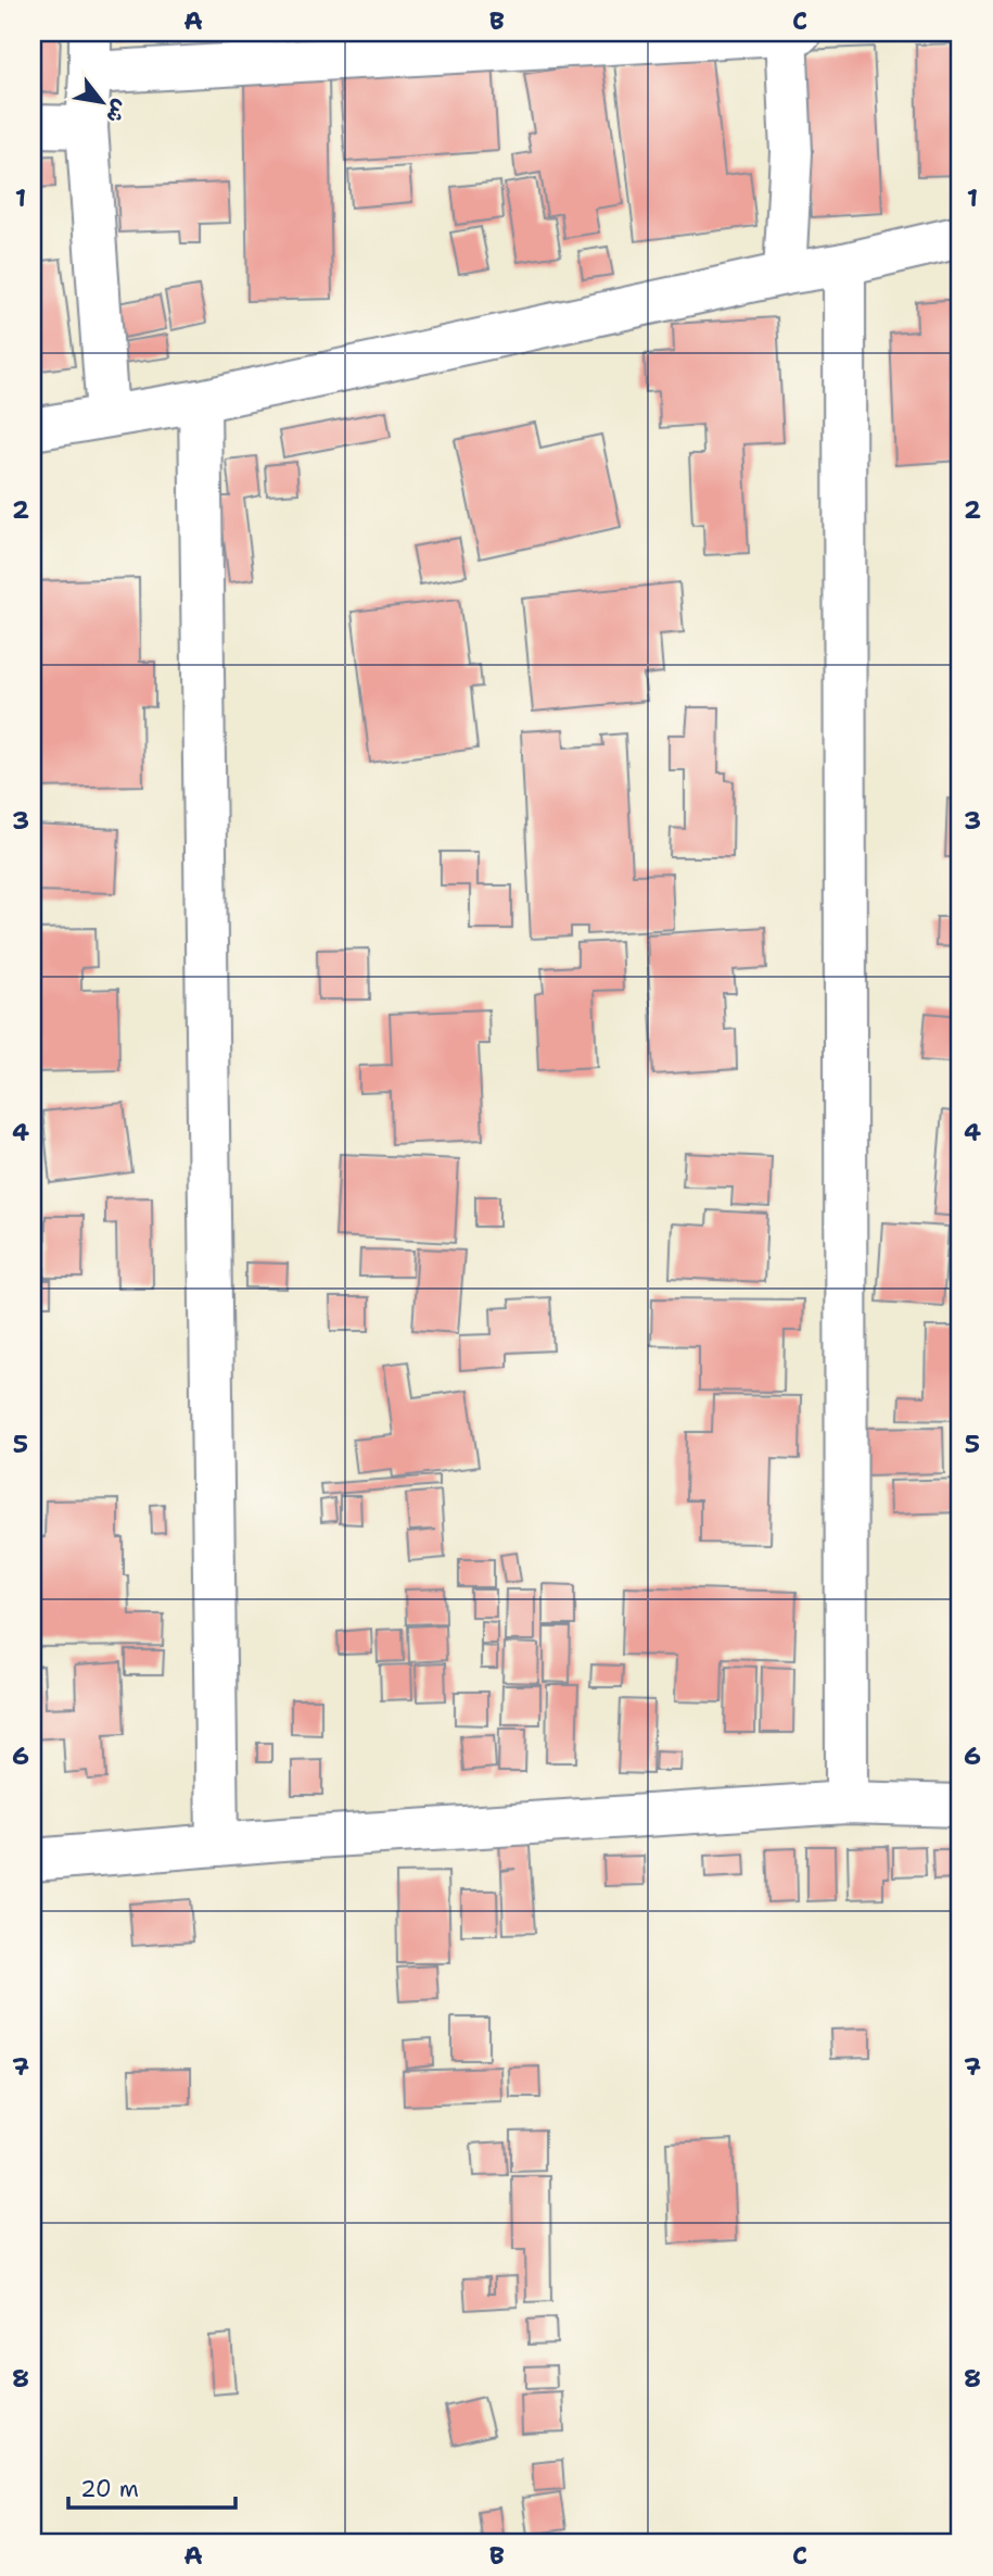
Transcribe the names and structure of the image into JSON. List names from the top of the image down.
{
  "scale_bar": "20 m",
  "north": "bottom right",
  "grid": {
    "columns": ["A", "B", "C"],
    "rows": [
      "1",
      "2",
      "3",
      "4",
      "5",
      "6",
      "7",
      "8"
    ]
  }
}
